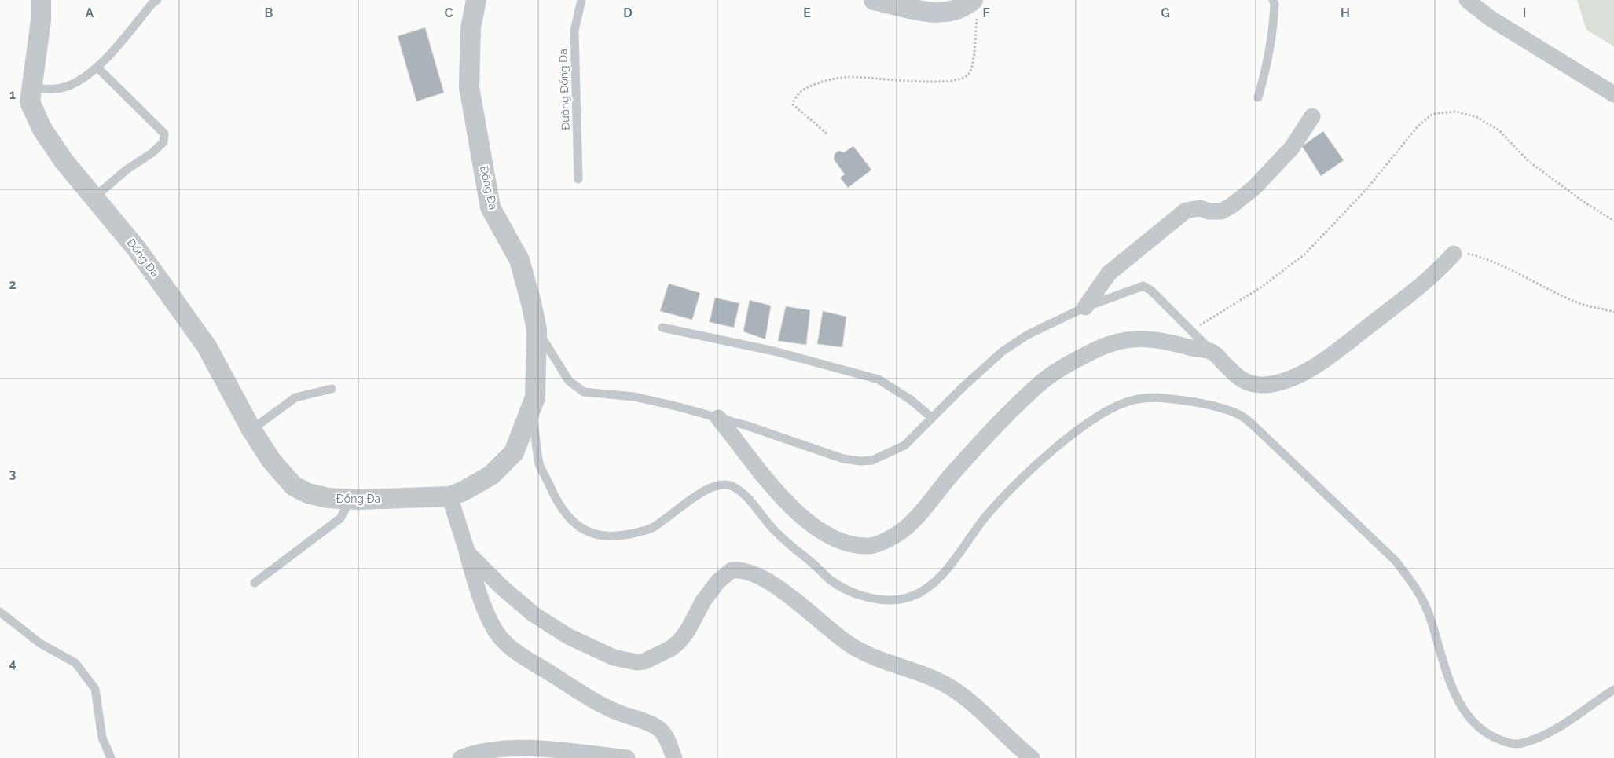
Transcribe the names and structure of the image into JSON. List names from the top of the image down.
{
  "streets": {
    "street": ["Đống Đa"],
    "lane": ["Đường Đống Đa"]
  },
  "grid": {
    "columns": [
      "A",
      "B",
      "C",
      "D",
      "E",
      "F",
      "G",
      "H",
      "I"
    ],
    "rows": [
      "1",
      "2",
      "3",
      "4"
    ]
  }
}
